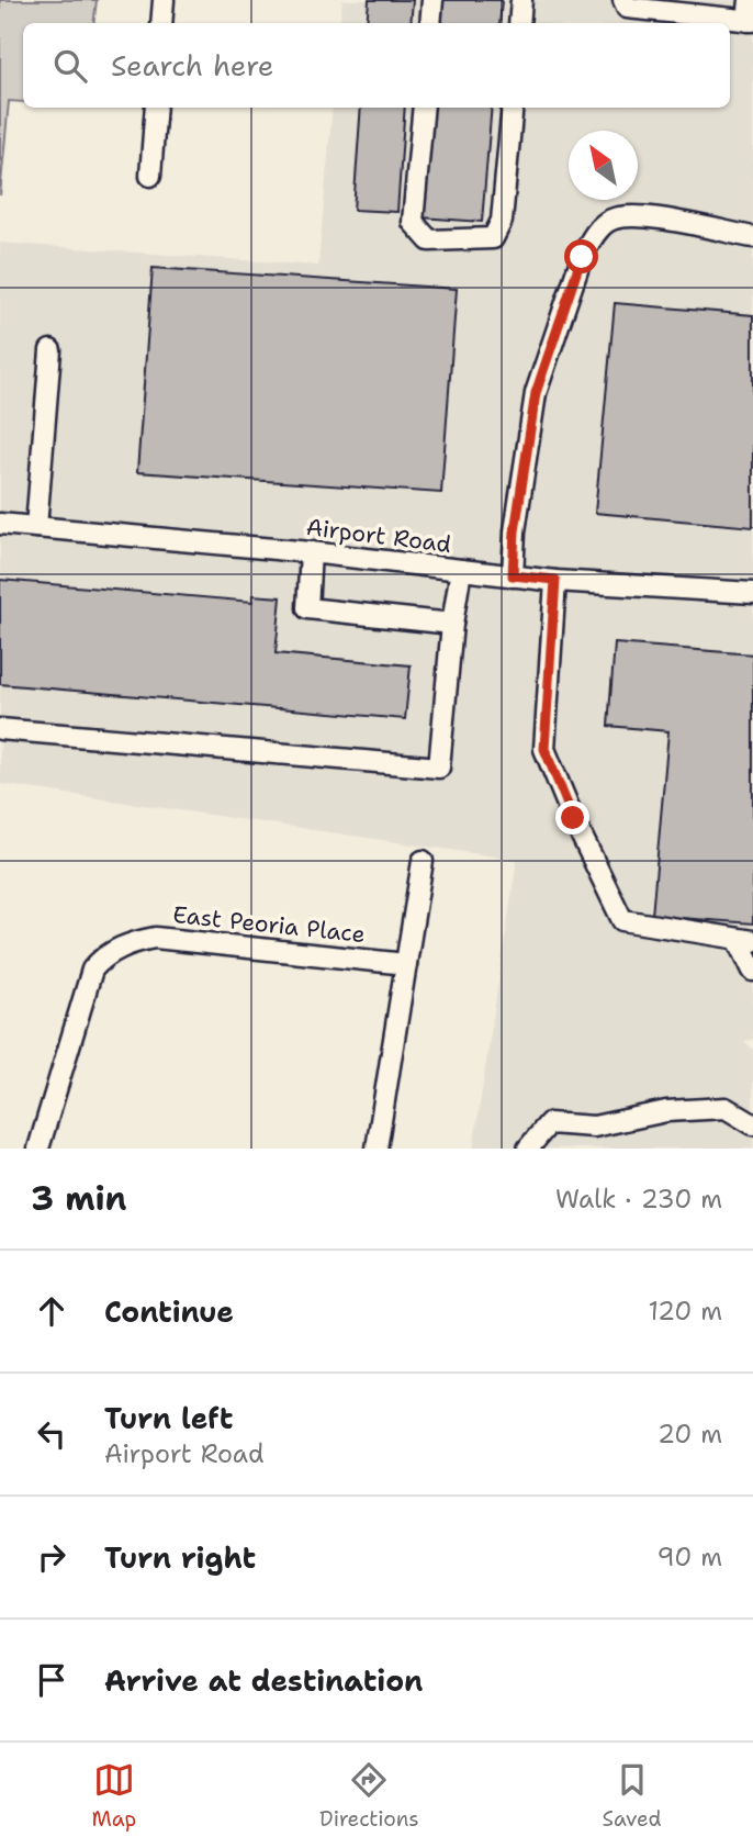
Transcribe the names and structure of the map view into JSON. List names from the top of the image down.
{
  "streets": {
    "street": ["Airport Road", "East Peoria Place"]
  },
  "north": "top left",
  "page": {
    "search": "Search here",
    "heading": ["3 min", "Walk · 230 m"],
    "list": [
      ["Continue", "120 m"],
      ["Turn left", "Airport Road", "20 m"],
      ["Turn right", "90 m"],
      "Arrive at destination"
    ],
    "nav": ["Map", "Directions", "Saved"]
  }
}
